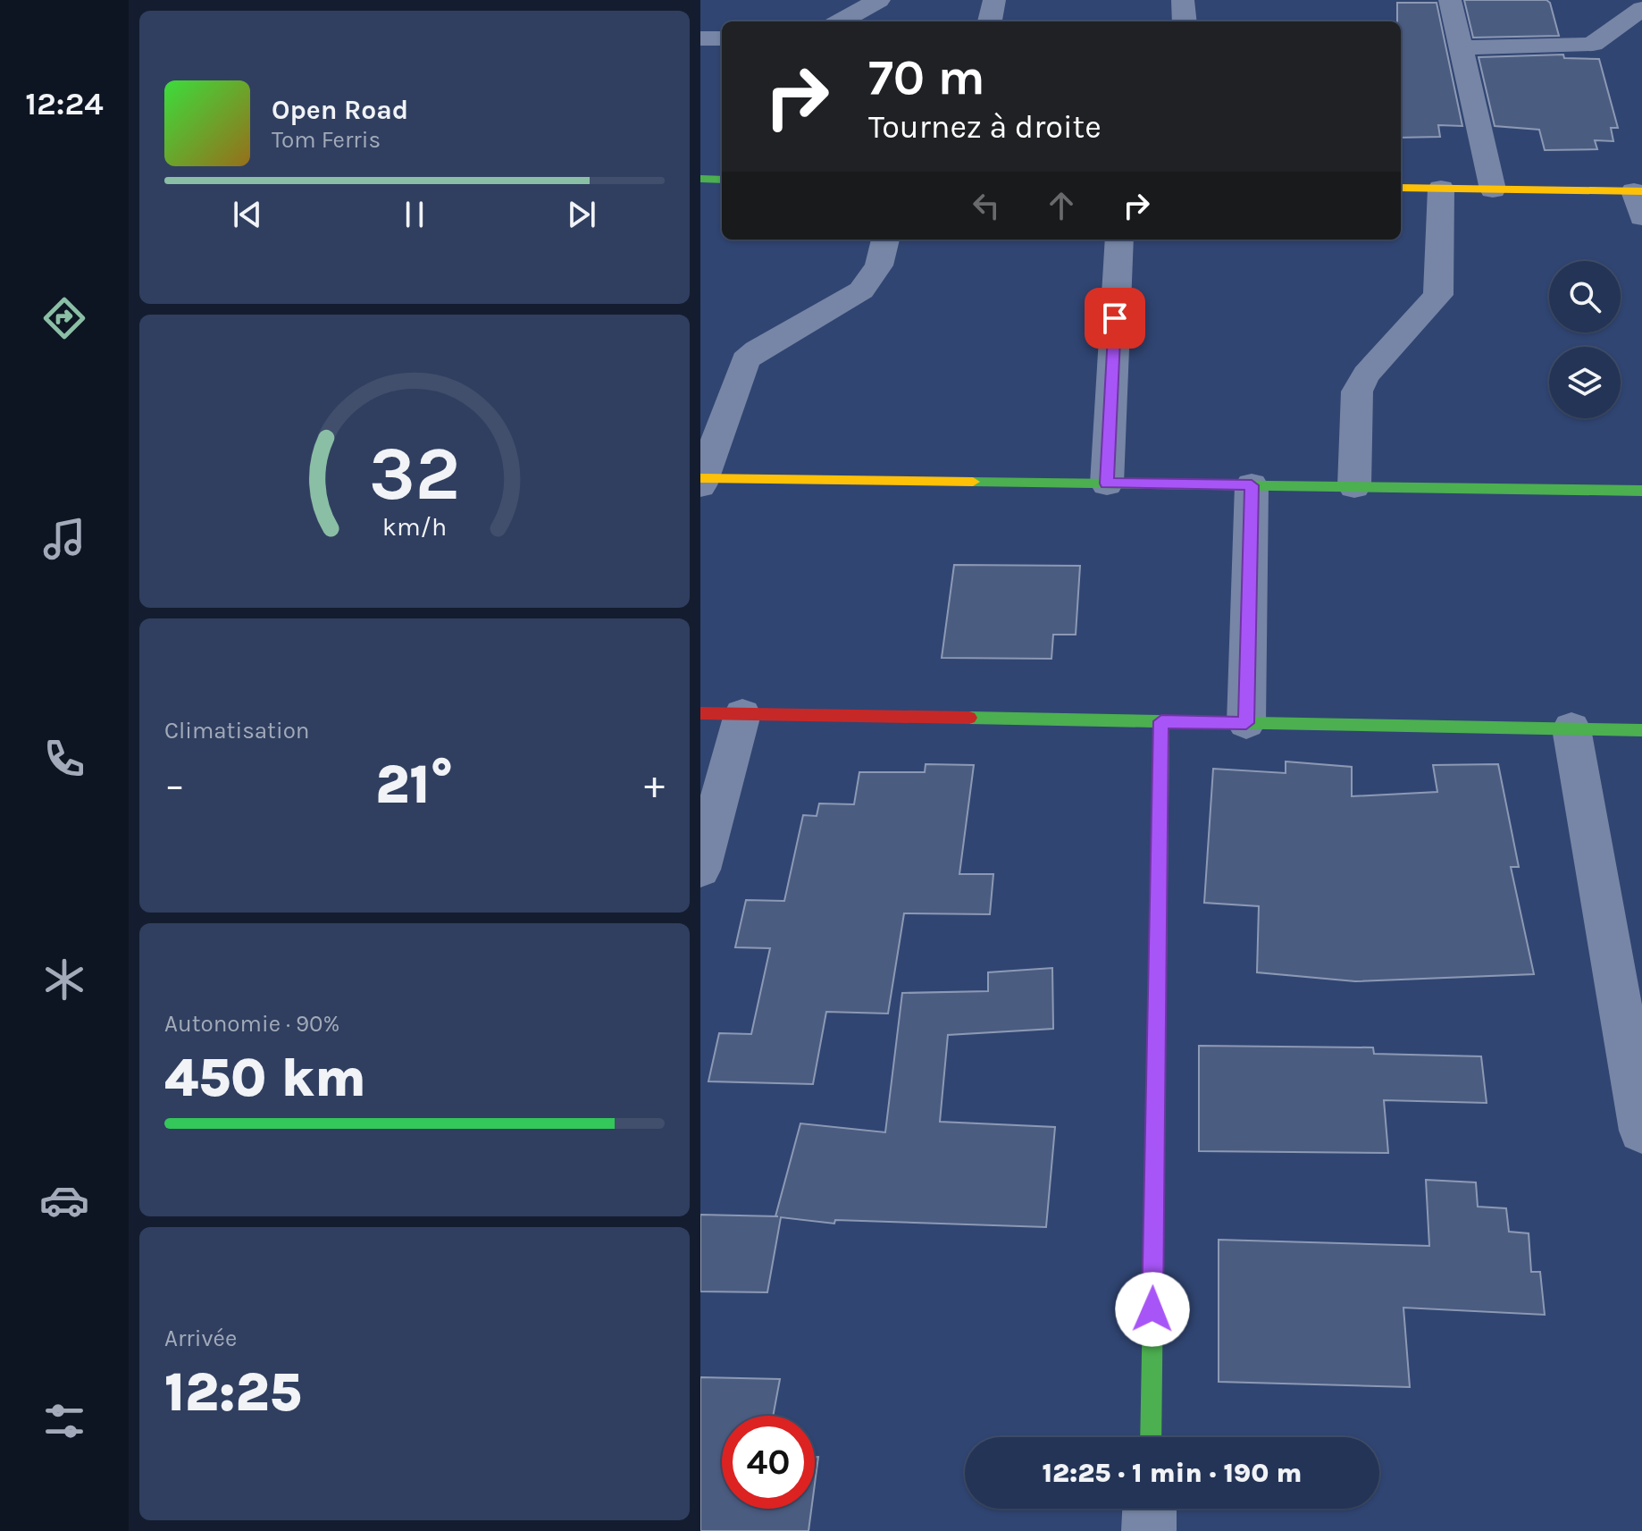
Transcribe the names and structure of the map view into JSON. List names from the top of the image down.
{
  "page": {
    "tabs": "12:24",
    "turn": ["70 m", "Tournez à droite"],
    "song": ["Open Road", "Tom Ferris"],
    "tile": [
      "Climatisation",
      ["Autonomie · 90%", "450 km"],
      ["Arrivée", "12:25"]
    ],
    "heat": ["−", "21°", "+"],
    "limit": "40",
    "trip": "12:25 · 1 min · 190 m",
    "gauge": ["32", "km/h"]
  }
}
